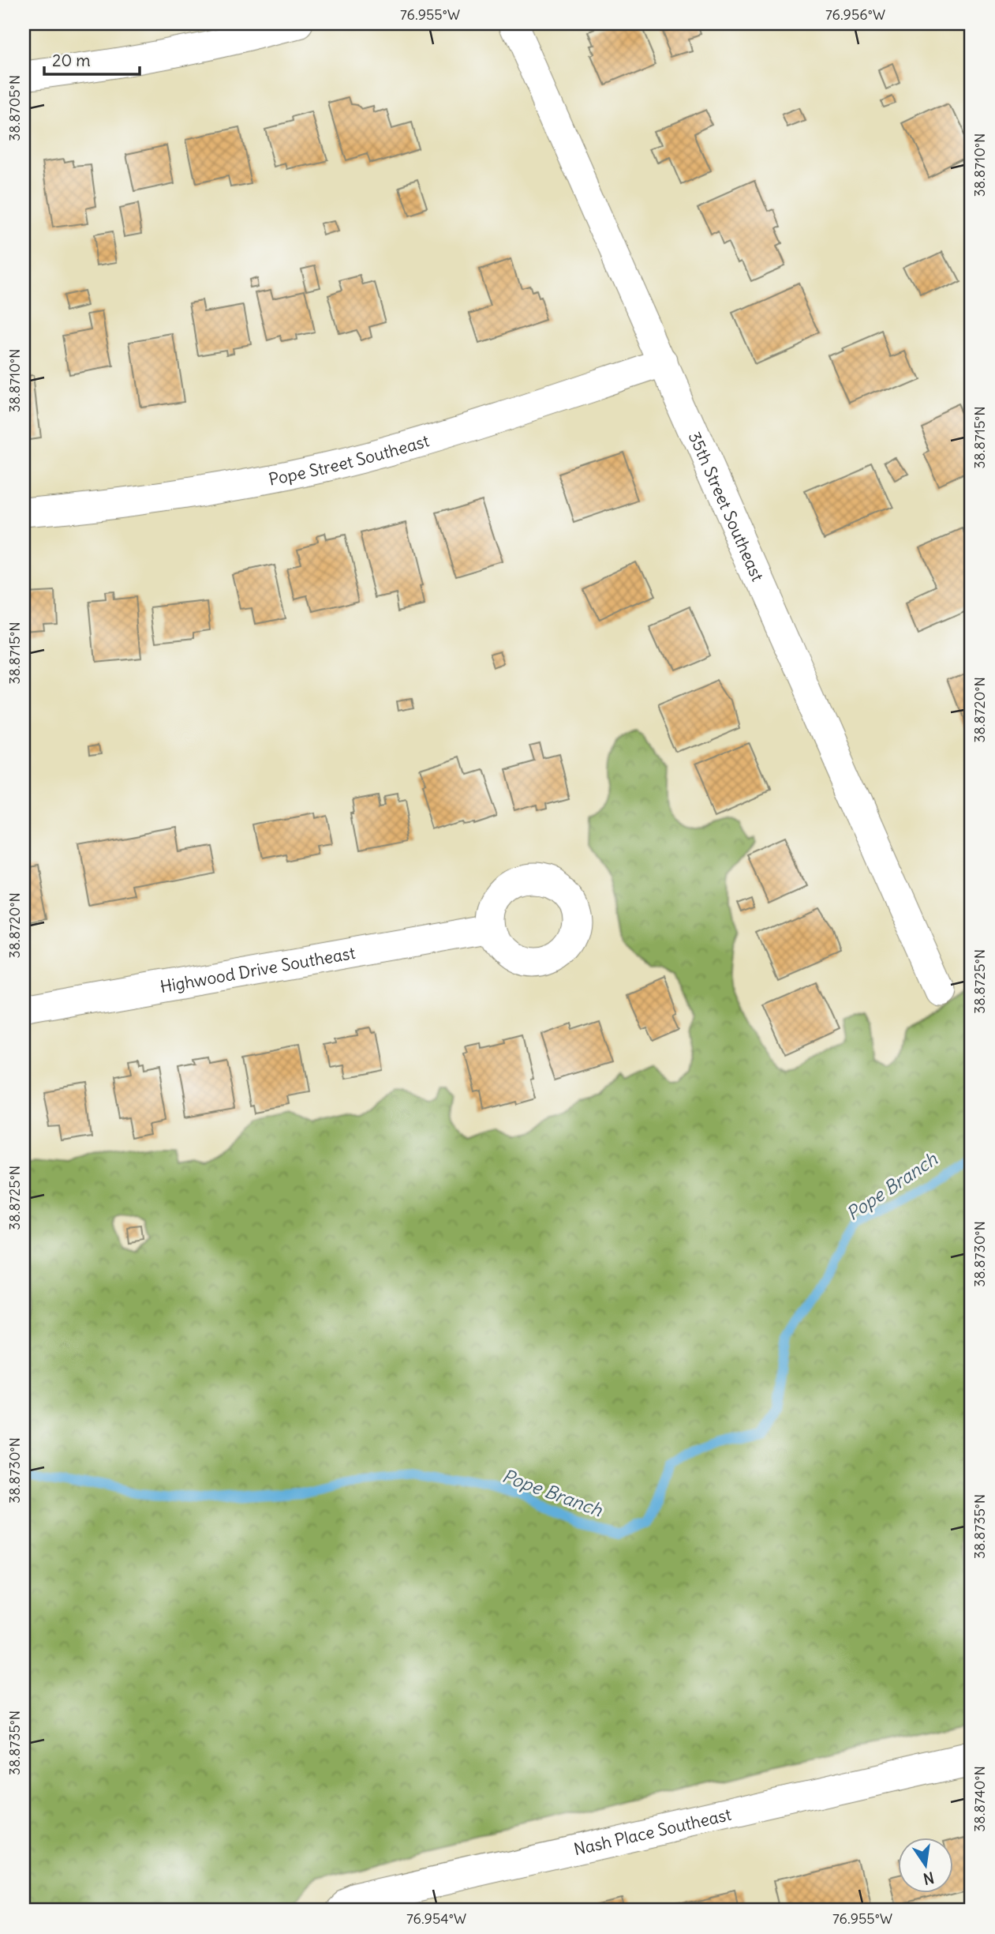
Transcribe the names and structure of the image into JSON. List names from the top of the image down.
{
  "streets": {
    "street": [
      "Pope Street Southeast",
      "35th Street Southeast",
      "Highwood Drive Southeast",
      "Nash Place Southeast"
    ]
  },
  "crossings": [
    ["Pope Street Southeast", "35th Street Southeast"]
  ],
  "water": ["Pope Branch"],
  "scale_bar": "20 m",
  "north": "bottom",
  "coordinates": [
    "76.955°W",
    "76.956°W",
    "38.8705°N",
    "38.8710°N",
    "38.8715°N",
    "38.8720°N",
    "38.8725°N",
    "38.8730°N",
    "38.8735°N",
    "38.8740°N",
    "76.954°W"
  ]
}
